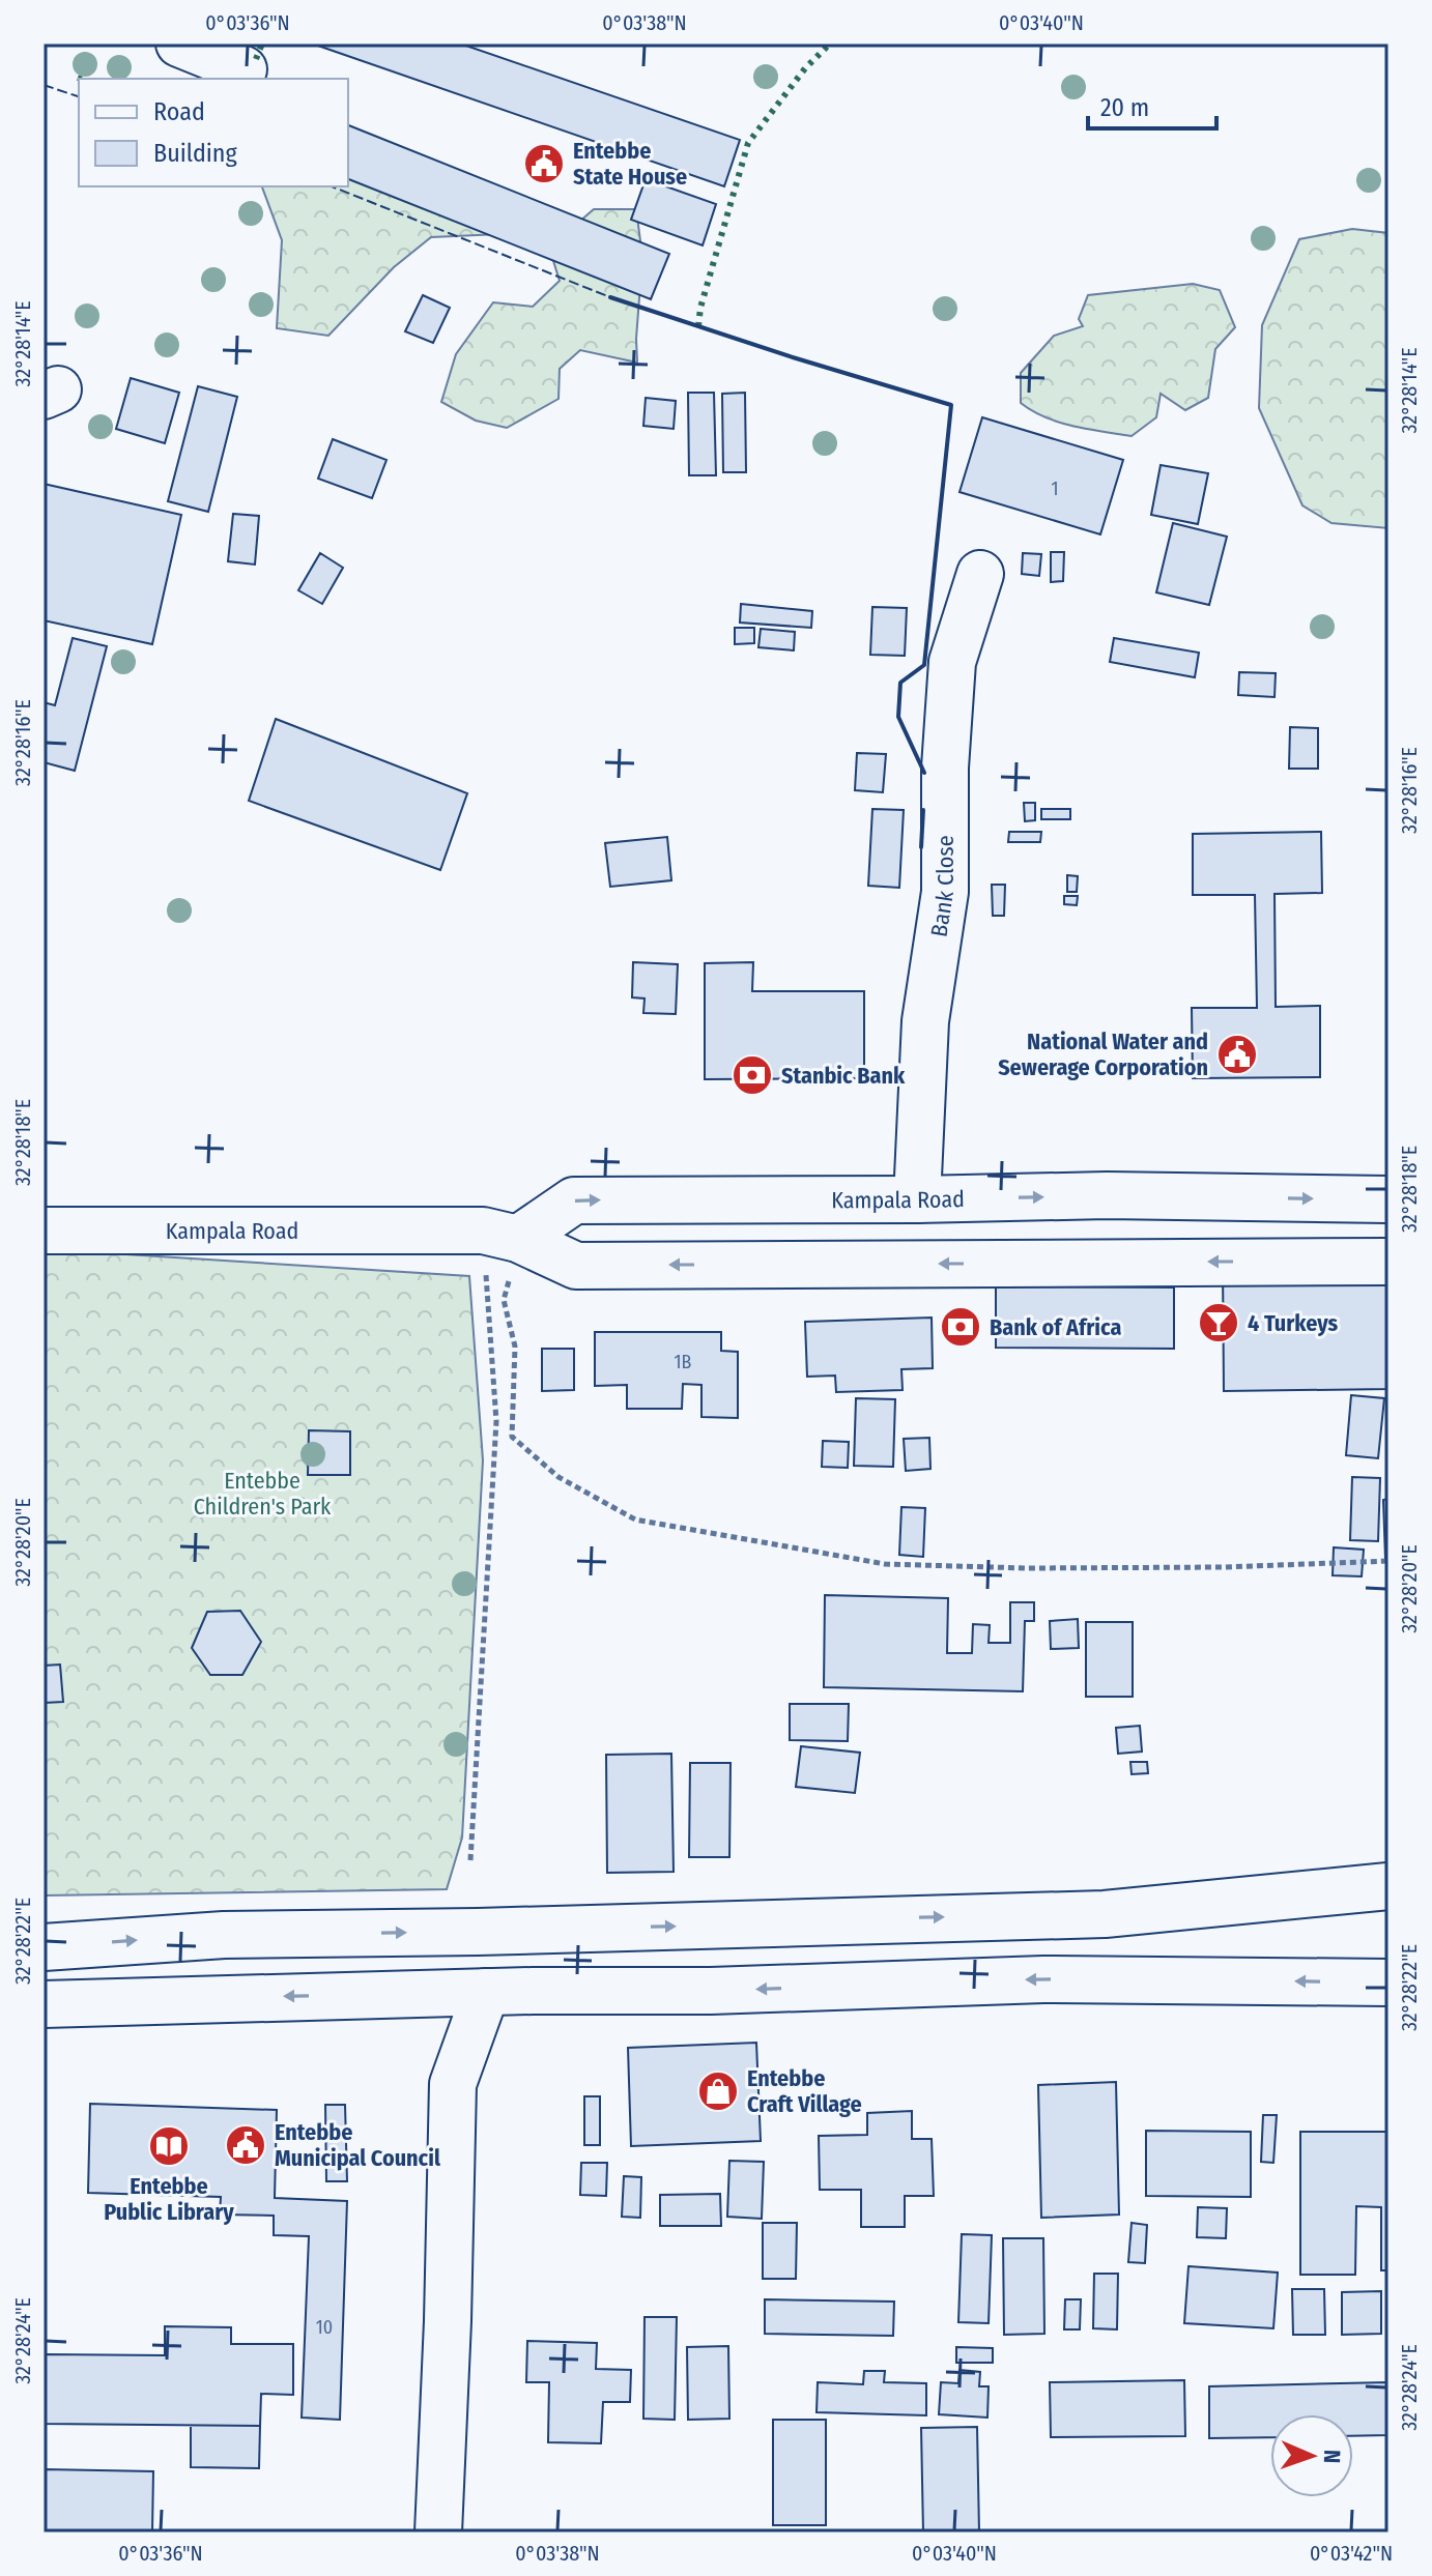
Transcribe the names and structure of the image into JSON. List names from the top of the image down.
{
  "streets": {
    "main road": ["Bank Close", "Kampala Road"]
  },
  "crossings": [
    ["Bank Close", "Kampala Road"]
  ],
  "parks": ["Entebbe Children's Park"],
  "places": {
    "public building": ["Entebbe State House", "National Water and Sewerage Corporation", "Entebbe Municipal Council"],
    "bank": ["Stanbic Bank", "Bank of Africa"],
    "bar": ["4 Turkeys"],
    "shop": ["Entebbe Craft Village"],
    "library": ["Entebbe Public Library"]
  },
  "house_numbers": ["1", "1B", "10"],
  "legend": ["Road", "Building"],
  "scale_bar": "20 m",
  "north": "right",
  "coordinates": [
    "0°03'36\"N",
    "0°03'38\"N",
    "0°03'40\"N",
    "32°28'14\"E",
    "32°28'16\"E",
    "32°28'18\"E",
    "32°28'20\"E",
    "32°28'22\"E",
    "32°28'24\"E",
    "0°03'42\"N"
  ]
}
